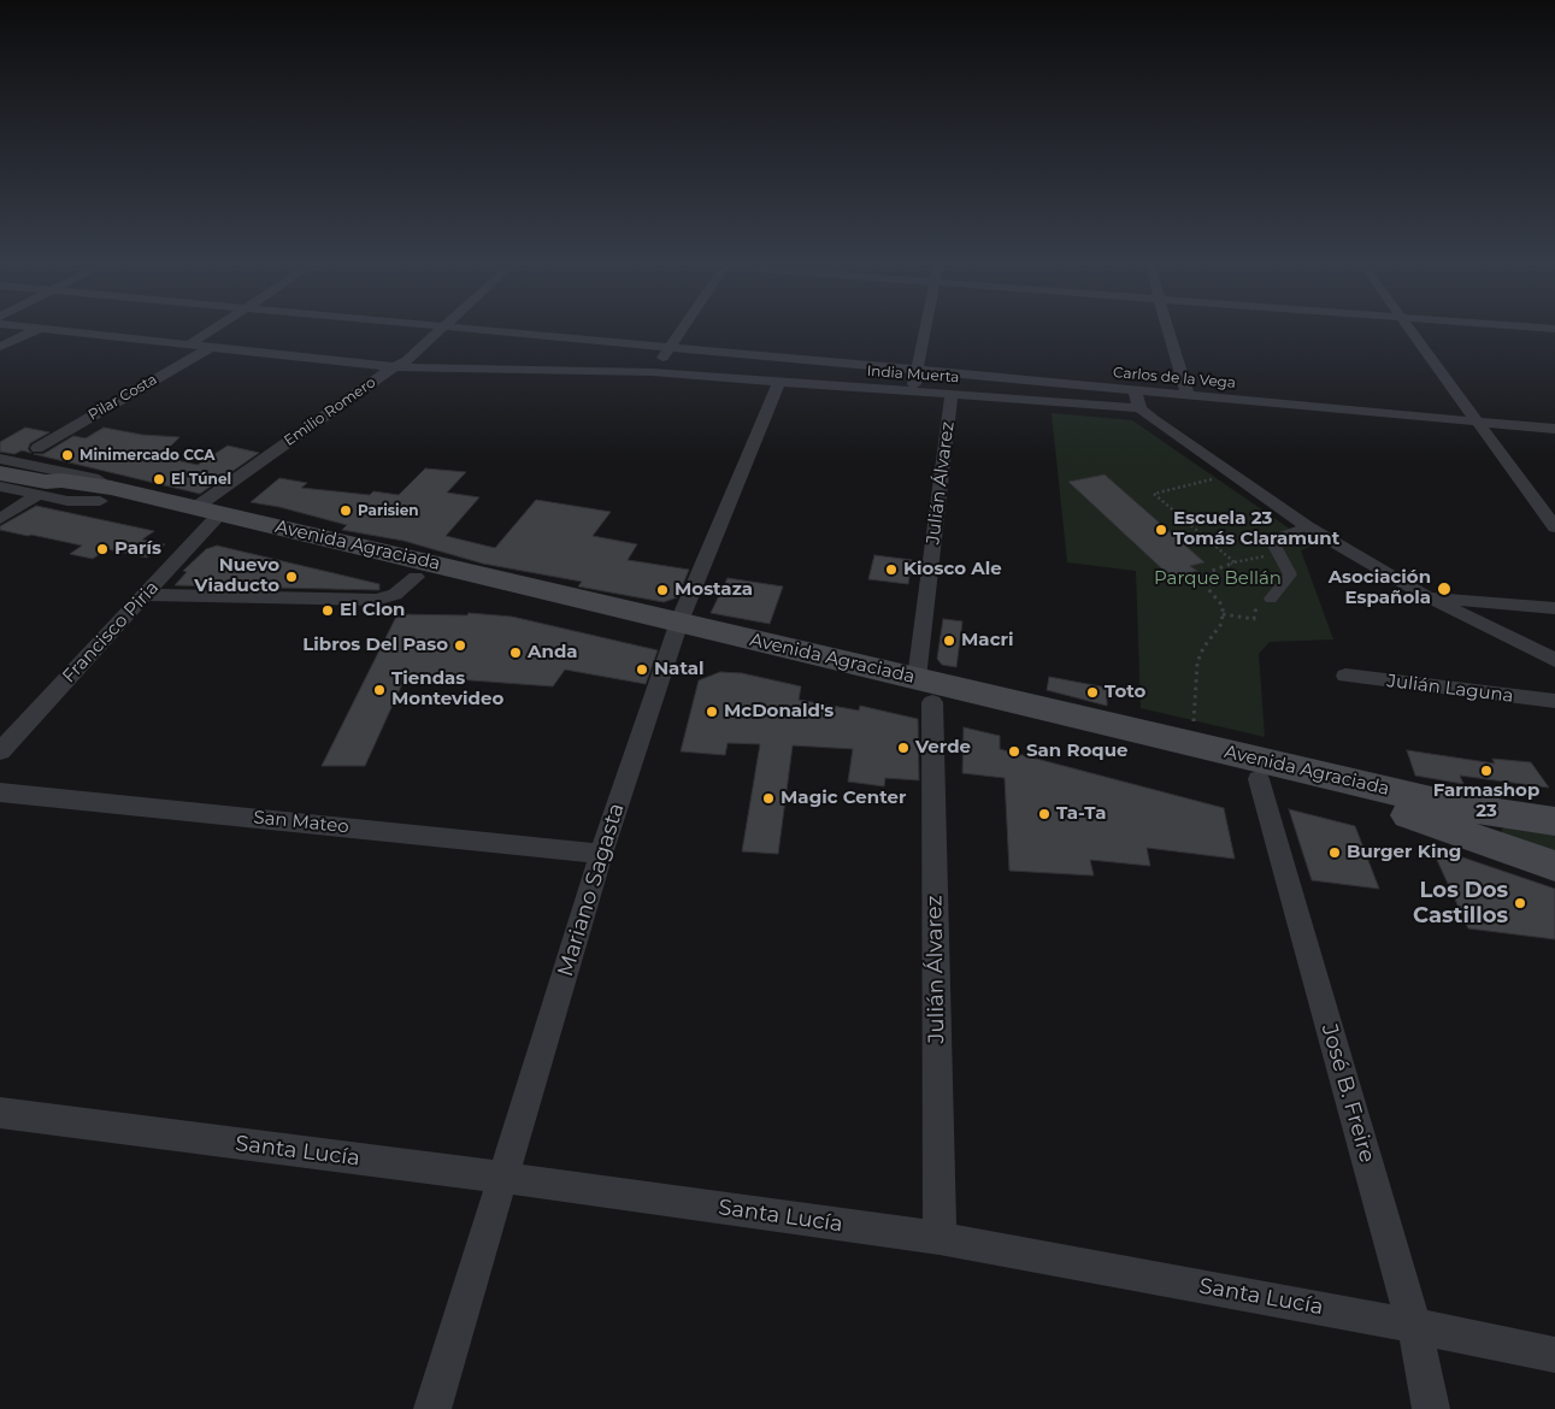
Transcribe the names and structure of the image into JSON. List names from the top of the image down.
{
  "streets": {
    "main road": ["Avenida Agraciada"],
    "street": [
      "India Muerta",
      "Carlos de la Vega",
      "Pilar Costa",
      "Emilio Romero",
      "Julián Álvarez",
      "Francisco Piria",
      "Julián Laguna",
      "San Mateo",
      "Mariano Sagasta",
      "José B. Freire",
      "Santa Lucía"
    ]
  },
  "crossings": [
    ["India Muerta", "Carlos de la Vega"],
    ["India Muerta", "Pilar Costa"],
    ["India Muerta", "Emilio Romero"],
    ["India Muerta", "Julián Álvarez"],
    ["India Muerta", "Mariano Sagasta"],
    ["Emilio Romero", "Avenida Agraciada"],
    ["Emilio Romero", "Francisco Piria"],
    ["Julián Álvarez", "Avenida Agraciada"],
    ["Julián Álvarez", "Santa Lucía"],
    ["Avenida Agraciada", "Francisco Piria"],
    ["Avenida Agraciada", "Mariano Sagasta"],
    ["Avenida Agraciada", "José B. Freire"],
    ["San Mateo", "Mariano Sagasta"],
    ["Mariano Sagasta", "Santa Lucía"],
    ["José B. Freire", "Santa Lucía"]
  ],
  "parks": ["Parque Bellán"],
  "places": [
    "Minimercado CCA",
    "El Túnel",
    "Parisien",
    "Escuela 23 Tomás Claramunt",
    "París",
    "Kiosco Ale",
    "Nuevo Viaducto",
    "Asociación Española",
    "Mostaza",
    "El Clon",
    "Macri",
    "Libros Del Paso",
    "Anda",
    "Natal",
    "Tiendas Montevideo",
    "Toto",
    "McDonald's",
    "Verde",
    "San Roque",
    "Farmashop 23",
    "Magic Center",
    "Ta-Ta",
    "Burger King",
    "Los Dos Castillos"
  ]
}
